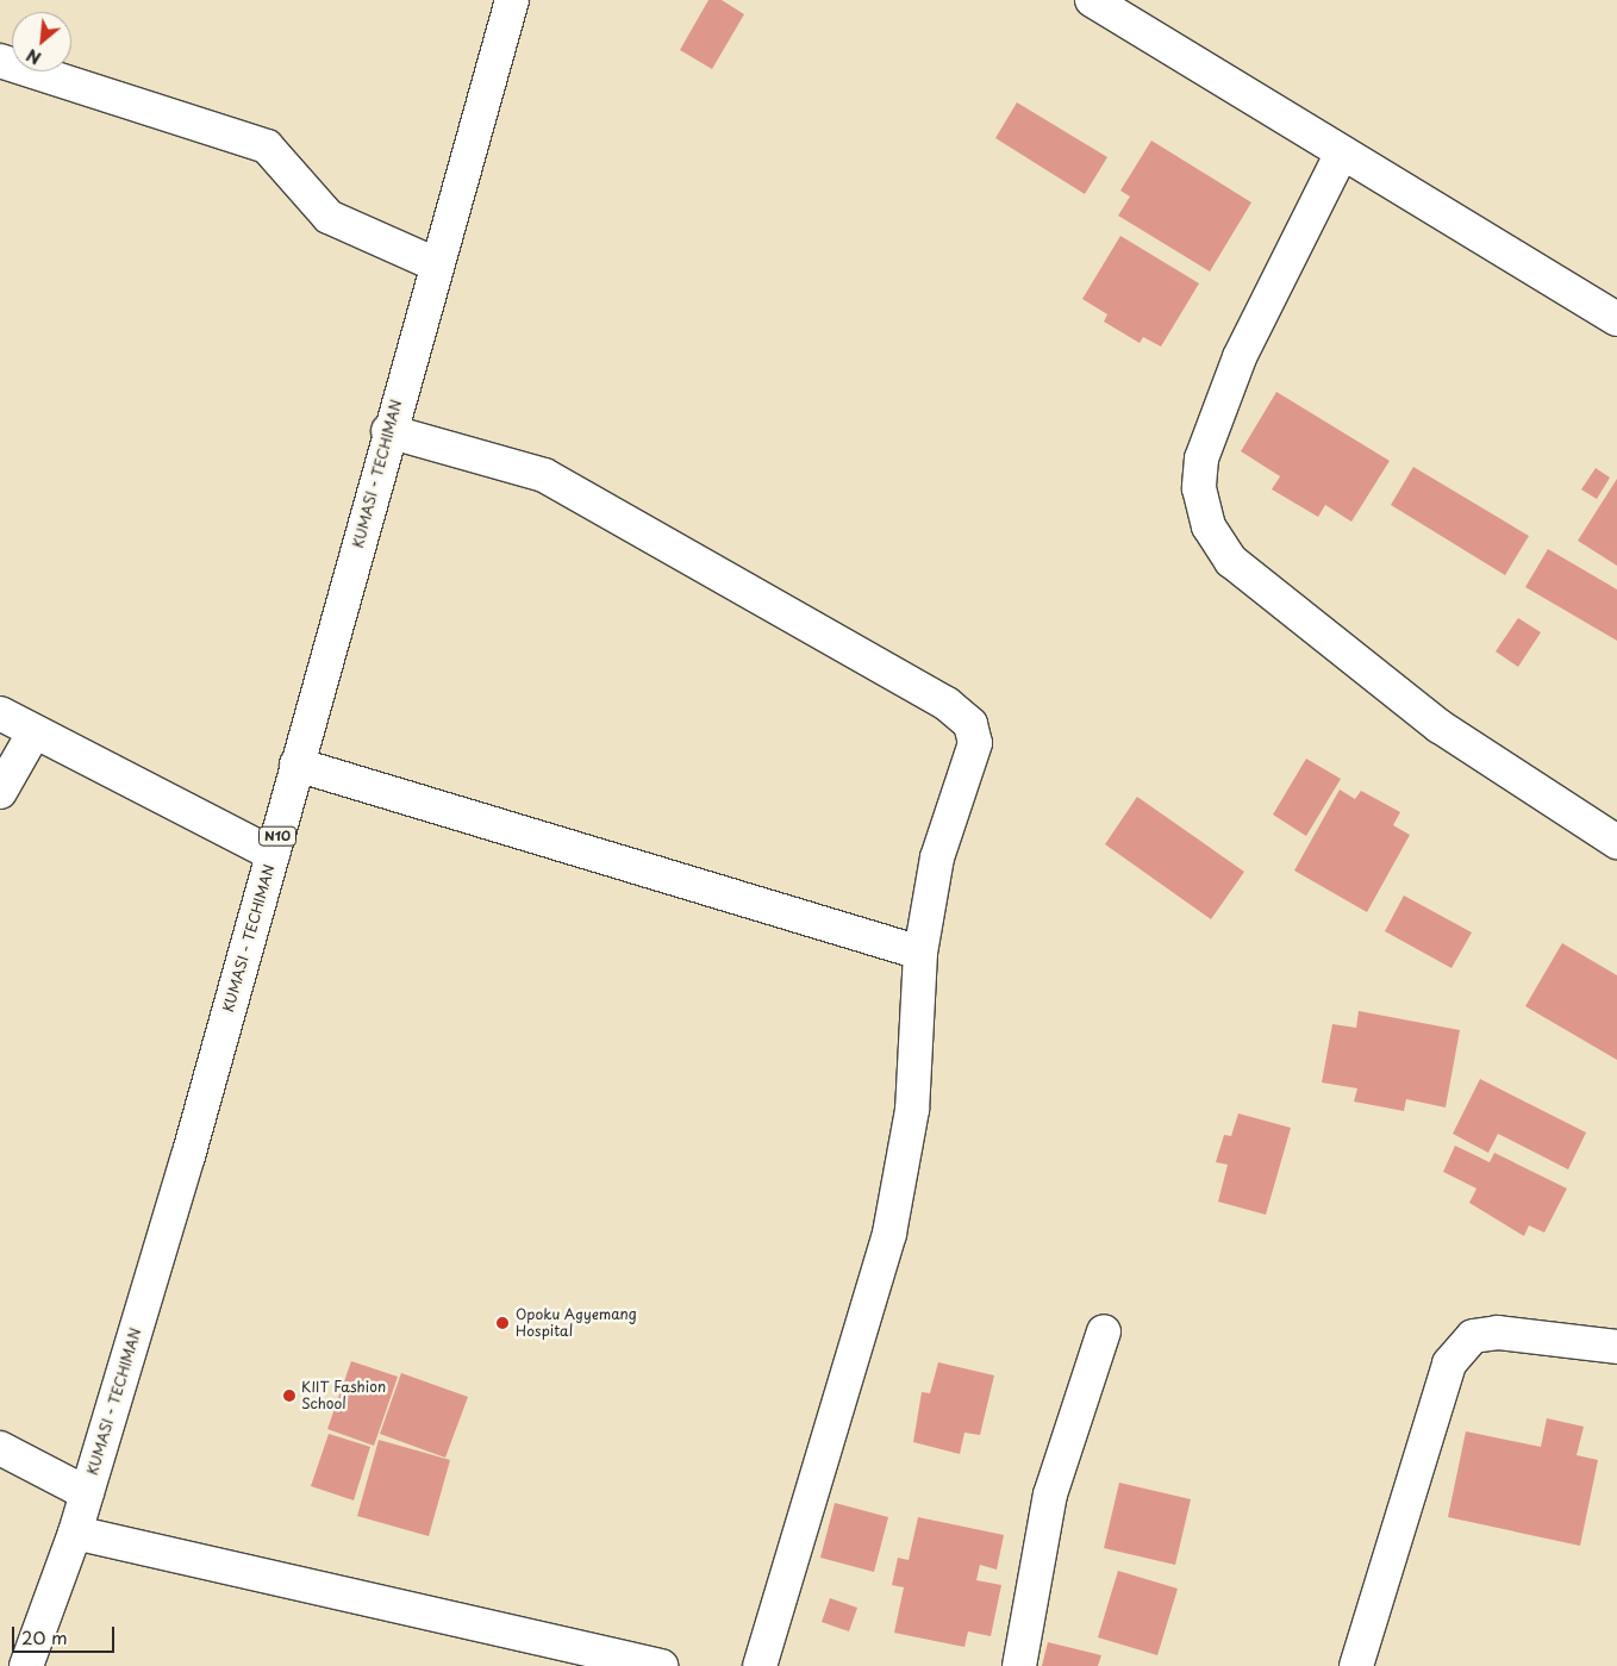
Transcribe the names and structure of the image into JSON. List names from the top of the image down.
{
  "streets": {
    "main road": ["KUMASI - TECHIMAN", "N10"]
  },
  "places": ["Opoku Agyemang Hospital", "KIIT Fashion School"],
  "scale_bar": "20 m",
  "north": "bottom left"
}
